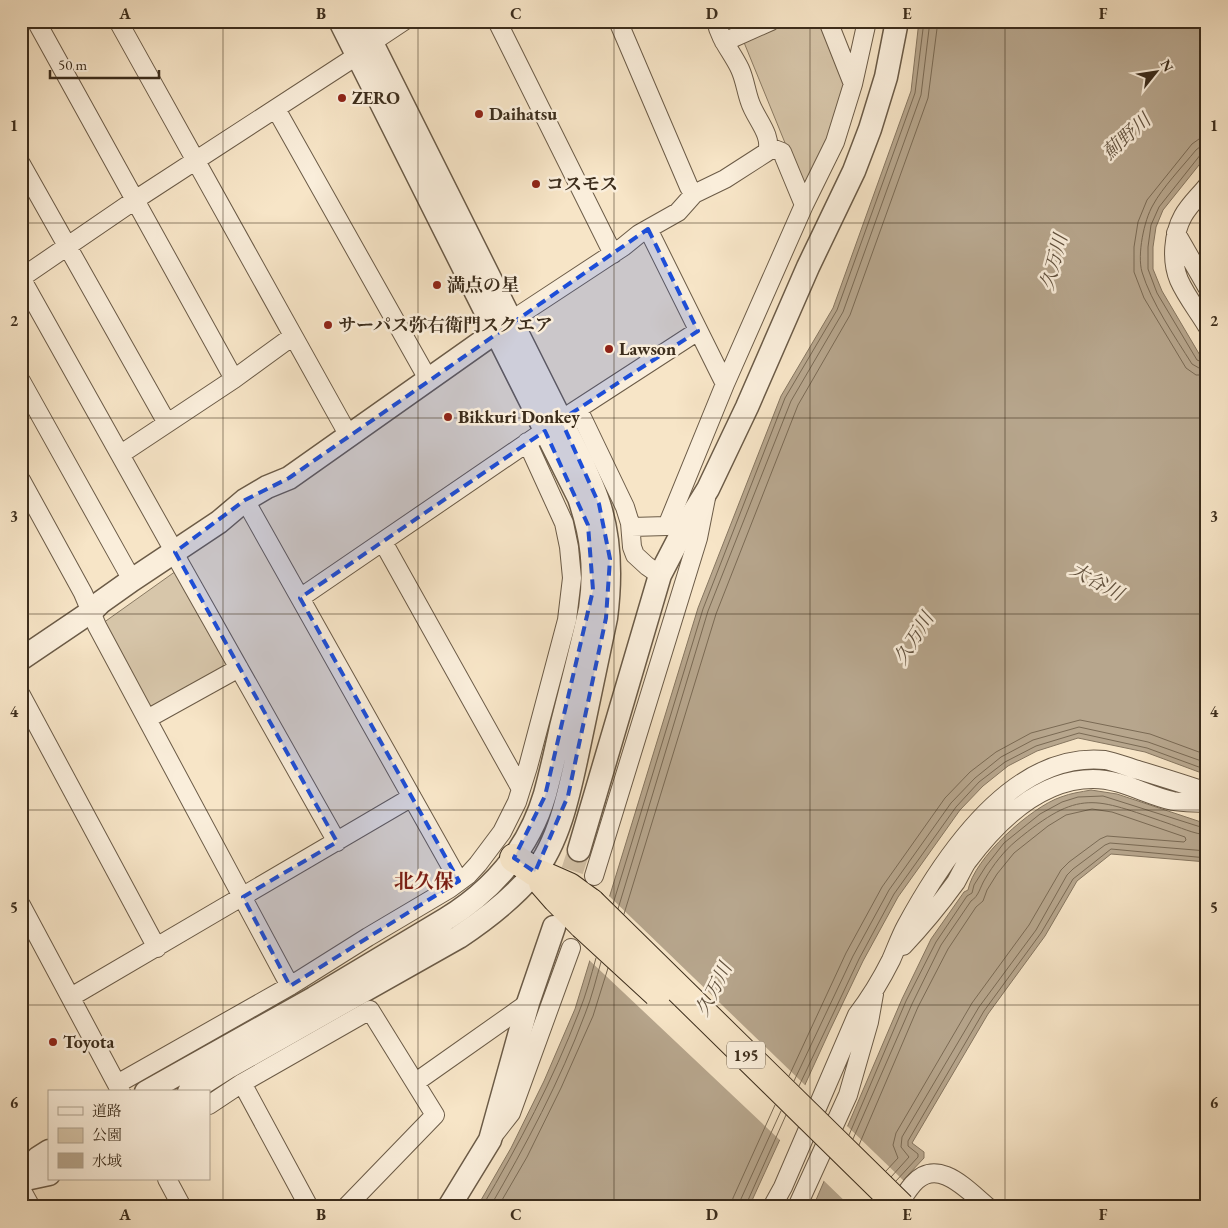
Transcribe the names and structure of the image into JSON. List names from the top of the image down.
{
  "streets": {
    "highway": ["195"]
  },
  "districts": ["北久保"],
  "water": ["薊野川", "久万川", "大谷川"],
  "places": [
    "ZERO",
    "Daihatsu",
    "コスモス",
    "満点の星",
    "サーパス弥右衛門スクエア",
    "Lawson",
    "Bikkuri Donkey",
    "Toyota"
  ],
  "legend": ["道路", "公園", "水域"],
  "scale_bar": "50 m",
  "north": "top right",
  "grid": {
    "columns": [
      "A",
      "B",
      "C",
      "D",
      "E",
      "F"
    ],
    "rows": [
      "1",
      "2",
      "3",
      "4",
      "5",
      "6"
    ]
  }
}
